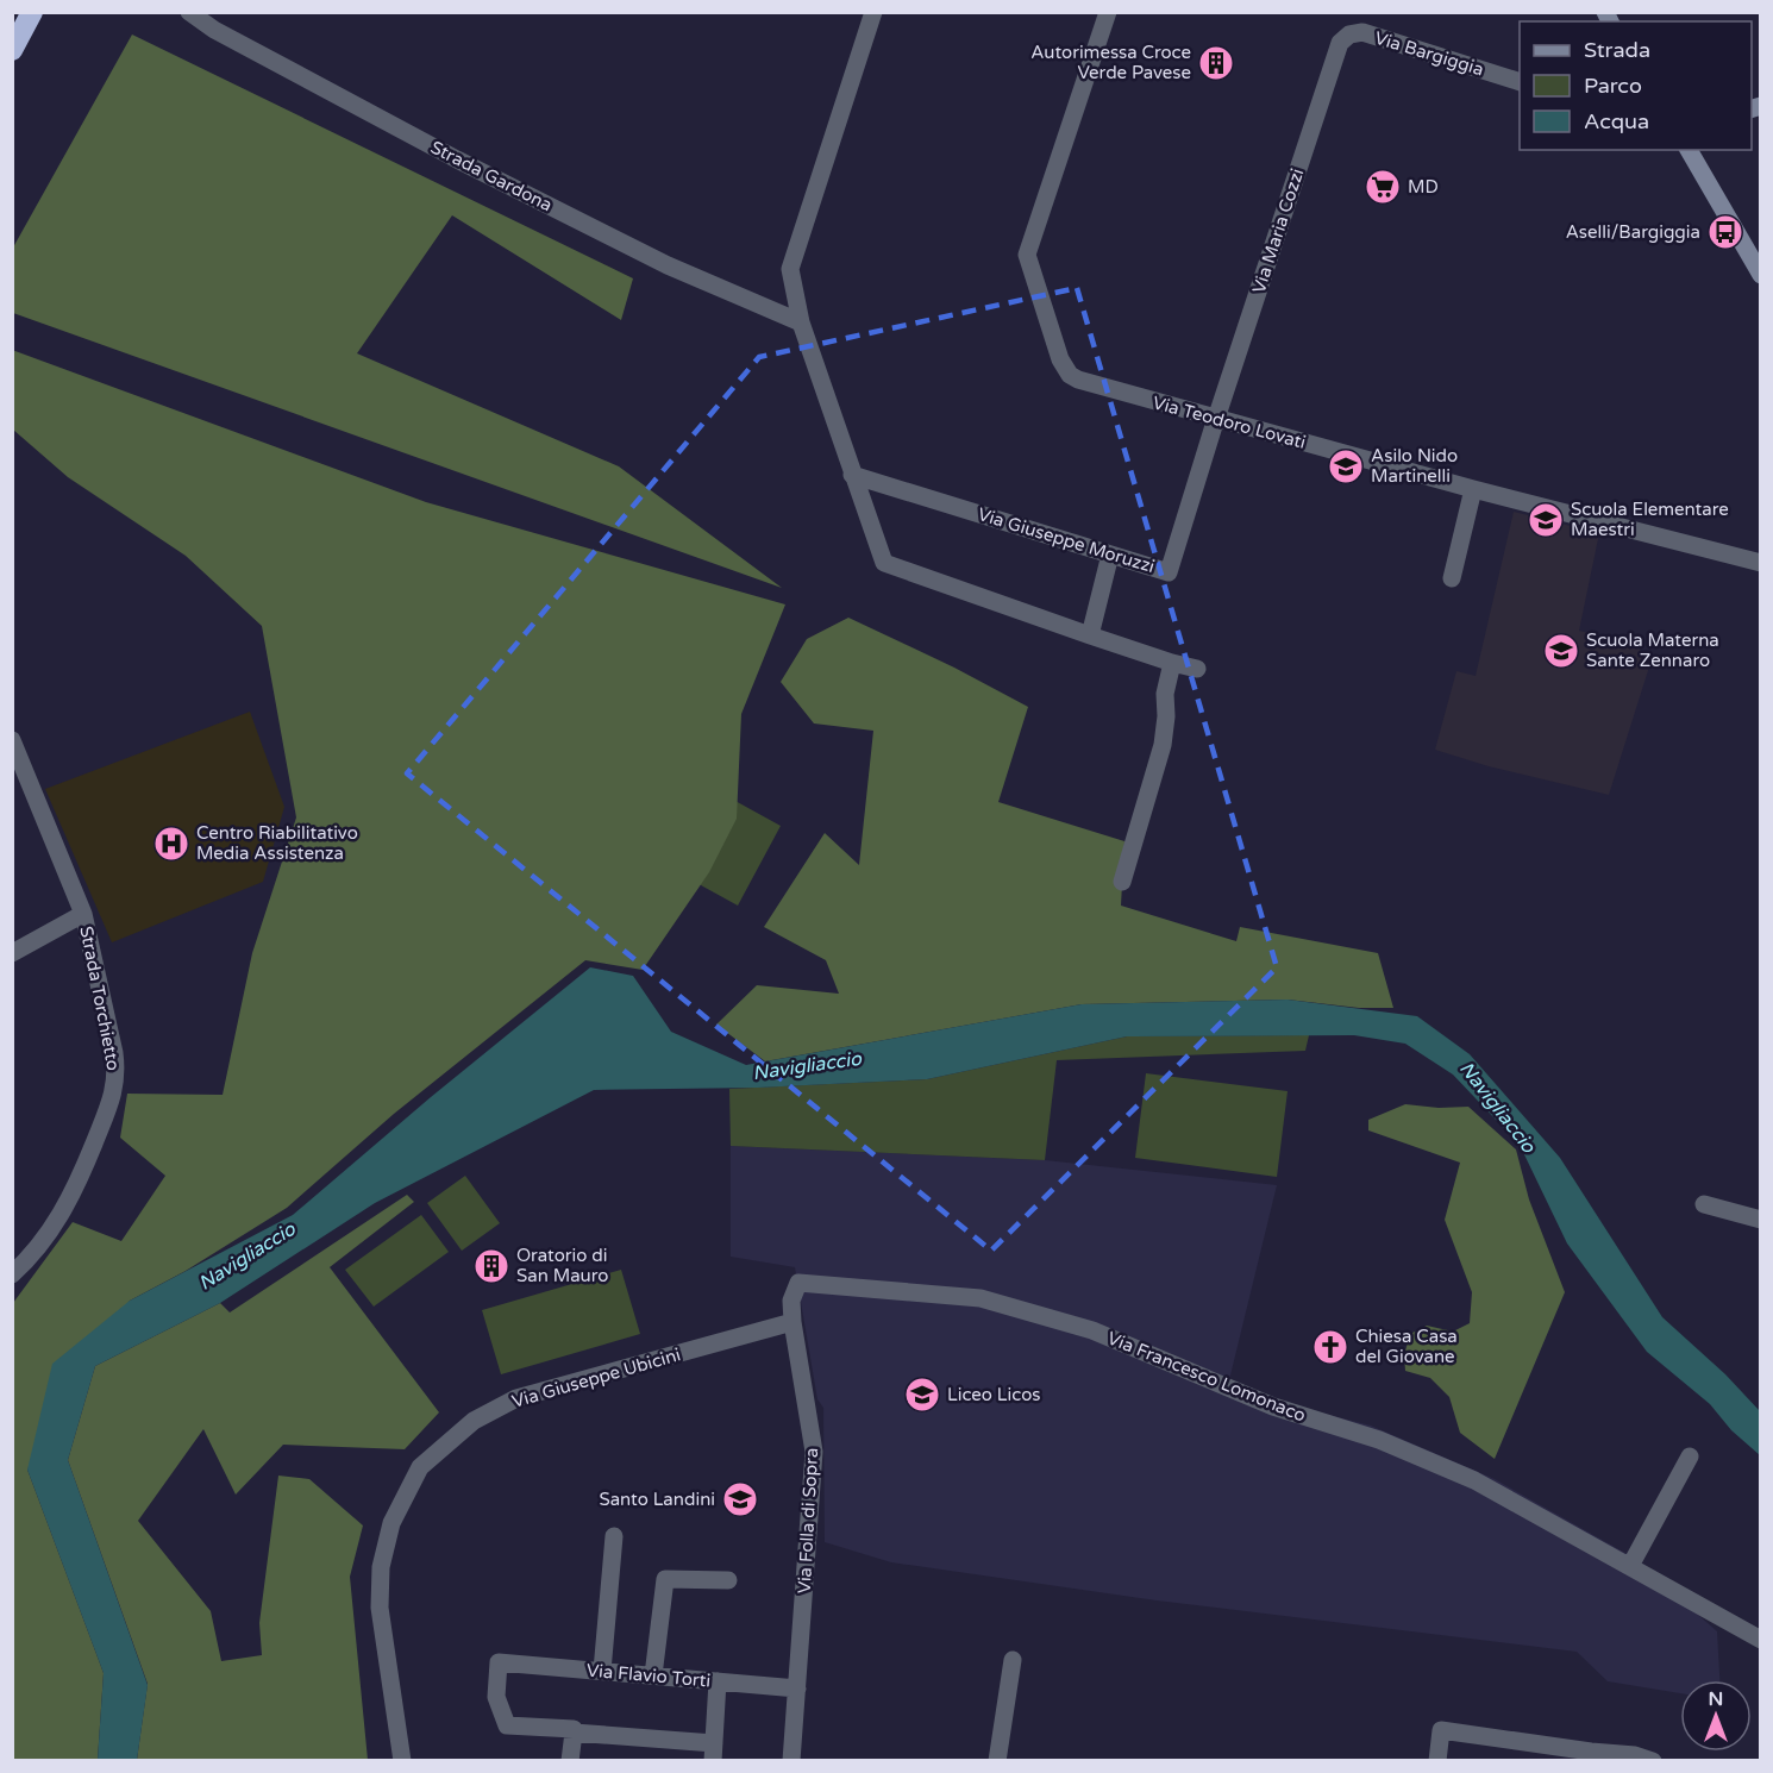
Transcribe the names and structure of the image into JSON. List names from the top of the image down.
{
  "streets": {
    "street": [
      "Via Bargiggia",
      "Strada Gardona",
      "Via Maria Cozzi",
      "Via Teodoro Lovati",
      "Via Giuseppe Moruzzi",
      "Strada Torchietto",
      "Via Francesco Lomonaco",
      "Via Giuseppe Ubicini",
      "Via Folla di Sopra",
      "Via Flavio Torti"
    ]
  },
  "crossings": [
    ["Via Bargiggia", "Via Maria Cozzi"],
    ["Via Maria Cozzi", "Via Teodoro Lovati"],
    ["Via Maria Cozzi", "Via Giuseppe Moruzzi"],
    ["Via Teodoro Lovati", "Via Giuseppe Moruzzi"],
    ["Via Francesco Lomonaco", "Via Folla di Sopra"],
    ["Via Giuseppe Ubicini", "Via Folla di Sopra"],
    ["Via Folla di Sopra", "Via Flavio Torti"]
  ],
  "water": ["Navigliaccio"],
  "places": {
    "building": ["Autorimessa Croce Verde Pavese", "Oratorio di San Mauro"],
    "supermarket": ["MD"],
    "bus stop": ["Aselli/Bargiggia"],
    "school or university": [
      "Asilo Nido Martinelli",
      "Scuola Elementare Maestri",
      "Scuola Materna Sante Zennaro",
      "Liceo Licos",
      "Santo Landini"
    ],
    "hospital": ["Centro Riabilitativo Media Assistenza"],
    "church": ["Chiesa Casa del Giovane"]
  },
  "legend": ["Strada", "Parco", "Acqua"],
  "north": "top"
}
